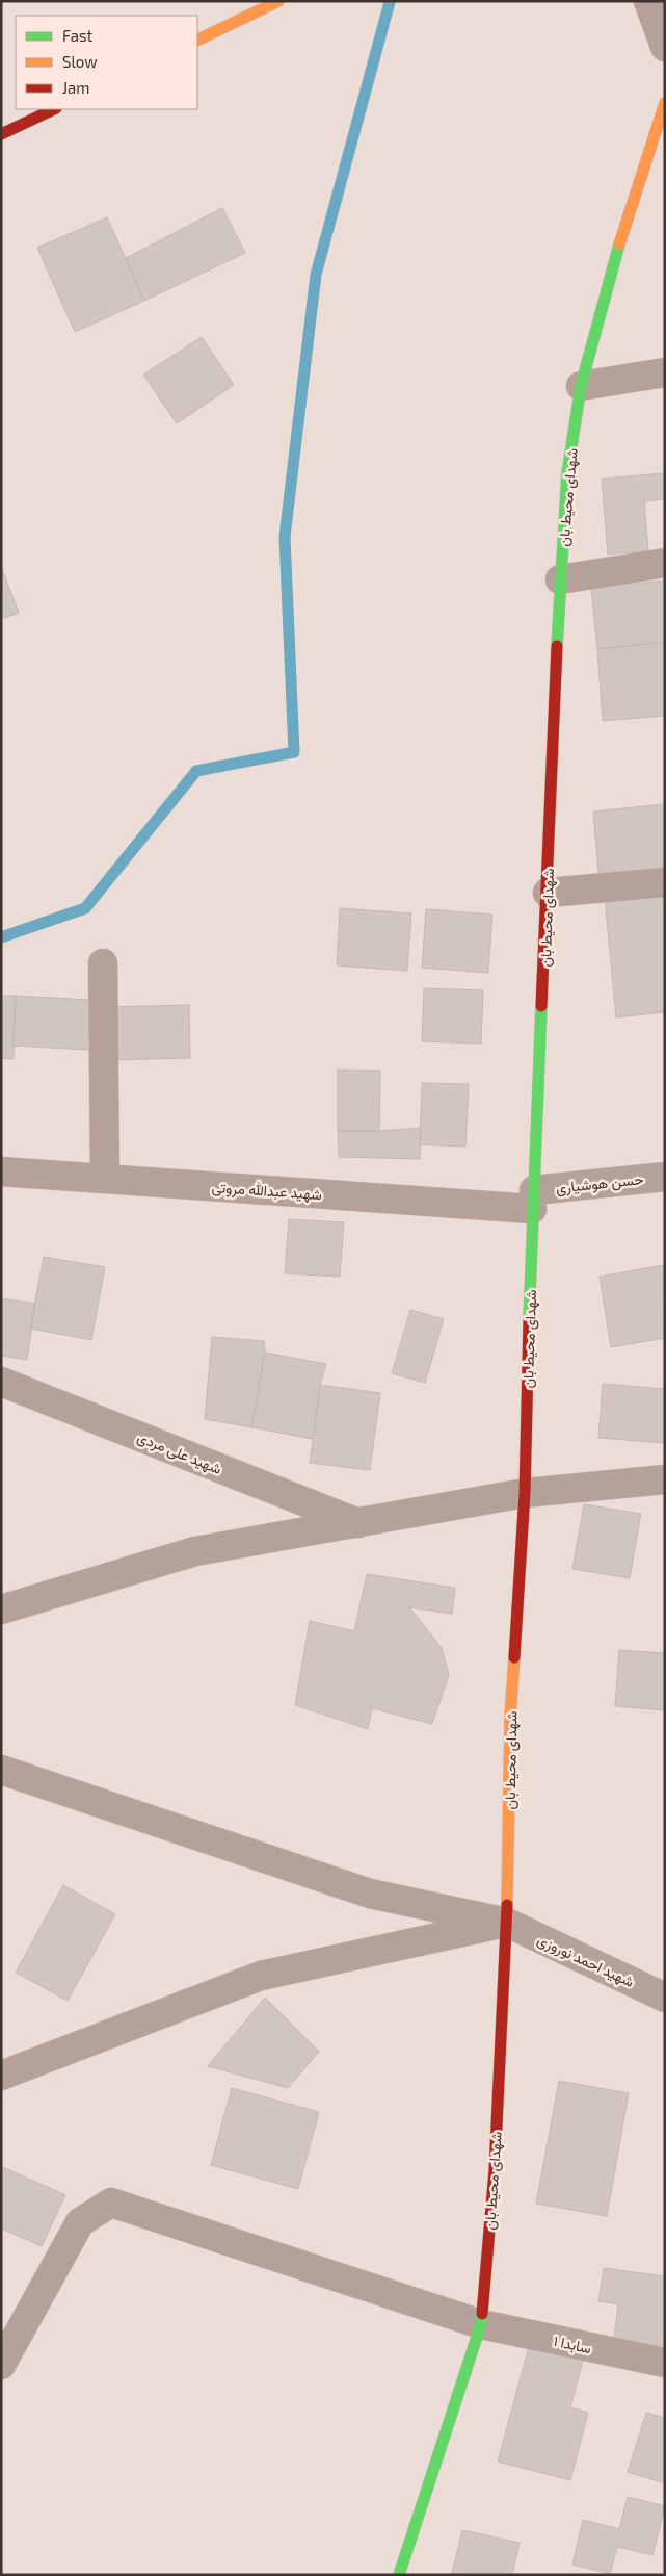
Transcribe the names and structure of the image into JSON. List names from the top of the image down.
{
  "streets": {
    "street": [
      "شهدای محیط بان",
      "حسن هوشیاری",
      "شهید عبدالله مروتی",
      "شهید علی مردی",
      "شهید احمد نوروزی",
      "سابدا ۱"
    ]
  },
  "crossings": [
    ["شهدای محیط بان", "حسن هوشیاری"],
    ["شهدای محیط بان", "شهید عبدالله مروتی"],
    ["شهدای محیط بان", "شهید احمد نوروزی"],
    ["شهدای محیط بان", "سابدا ۱"],
    ["حسن هوشیاری", "شهید عبدالله مروتی"]
  ],
  "legend": ["Fast", "Slow", "Jam"]
}
